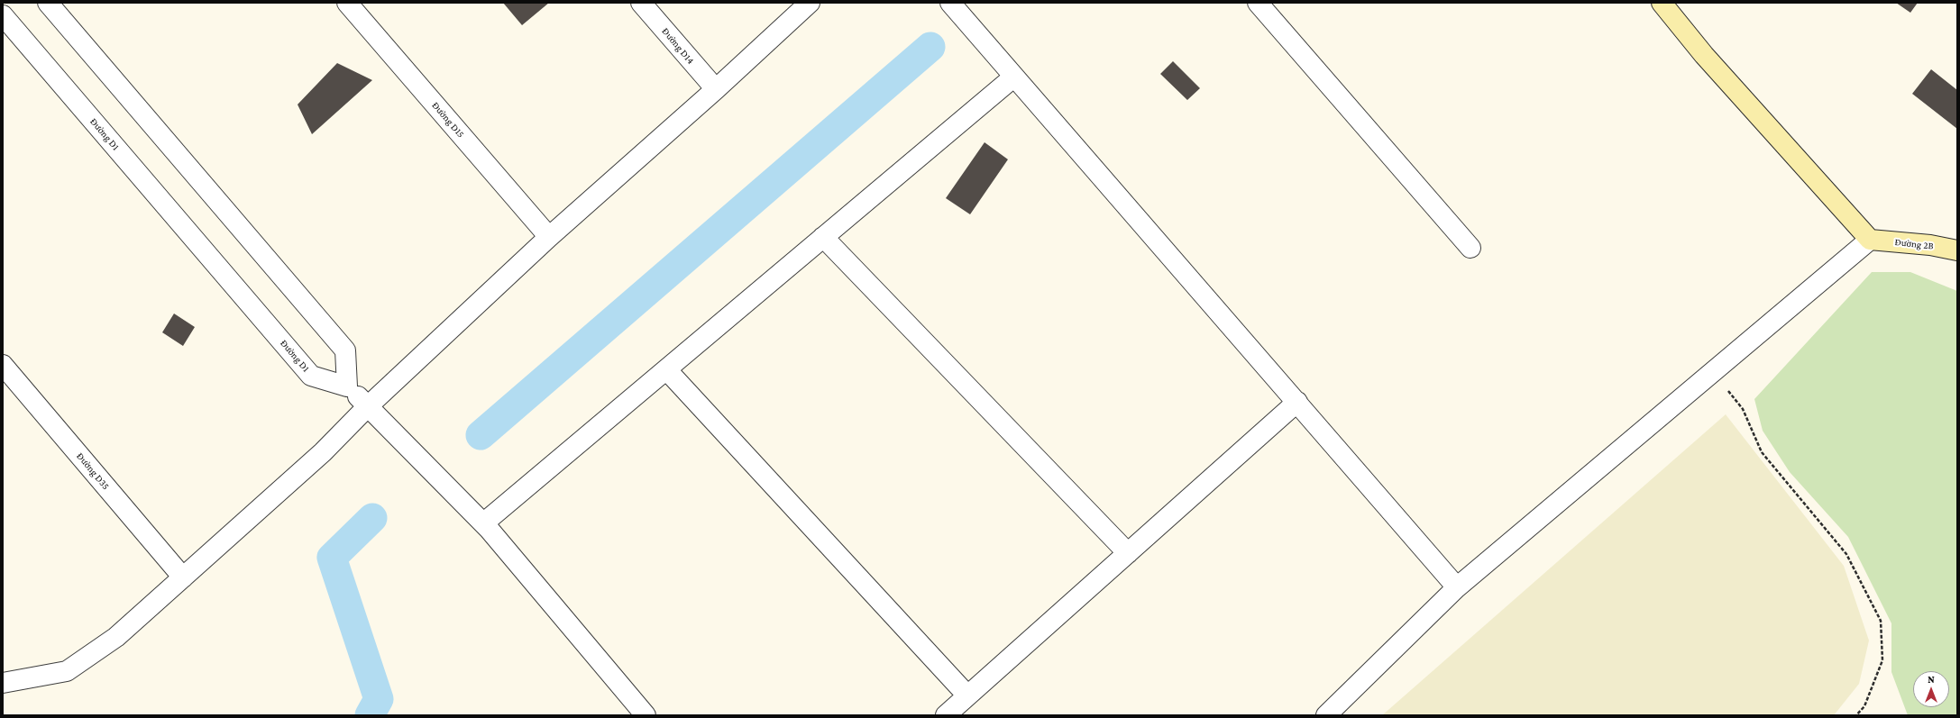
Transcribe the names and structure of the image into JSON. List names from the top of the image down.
{
  "streets": {
    "street": [
      "Đường D14",
      "Đường D15",
      "Đường D1",
      "Đường 2B",
      "Đường D35"
    ]
  },
  "north": "top"
}
